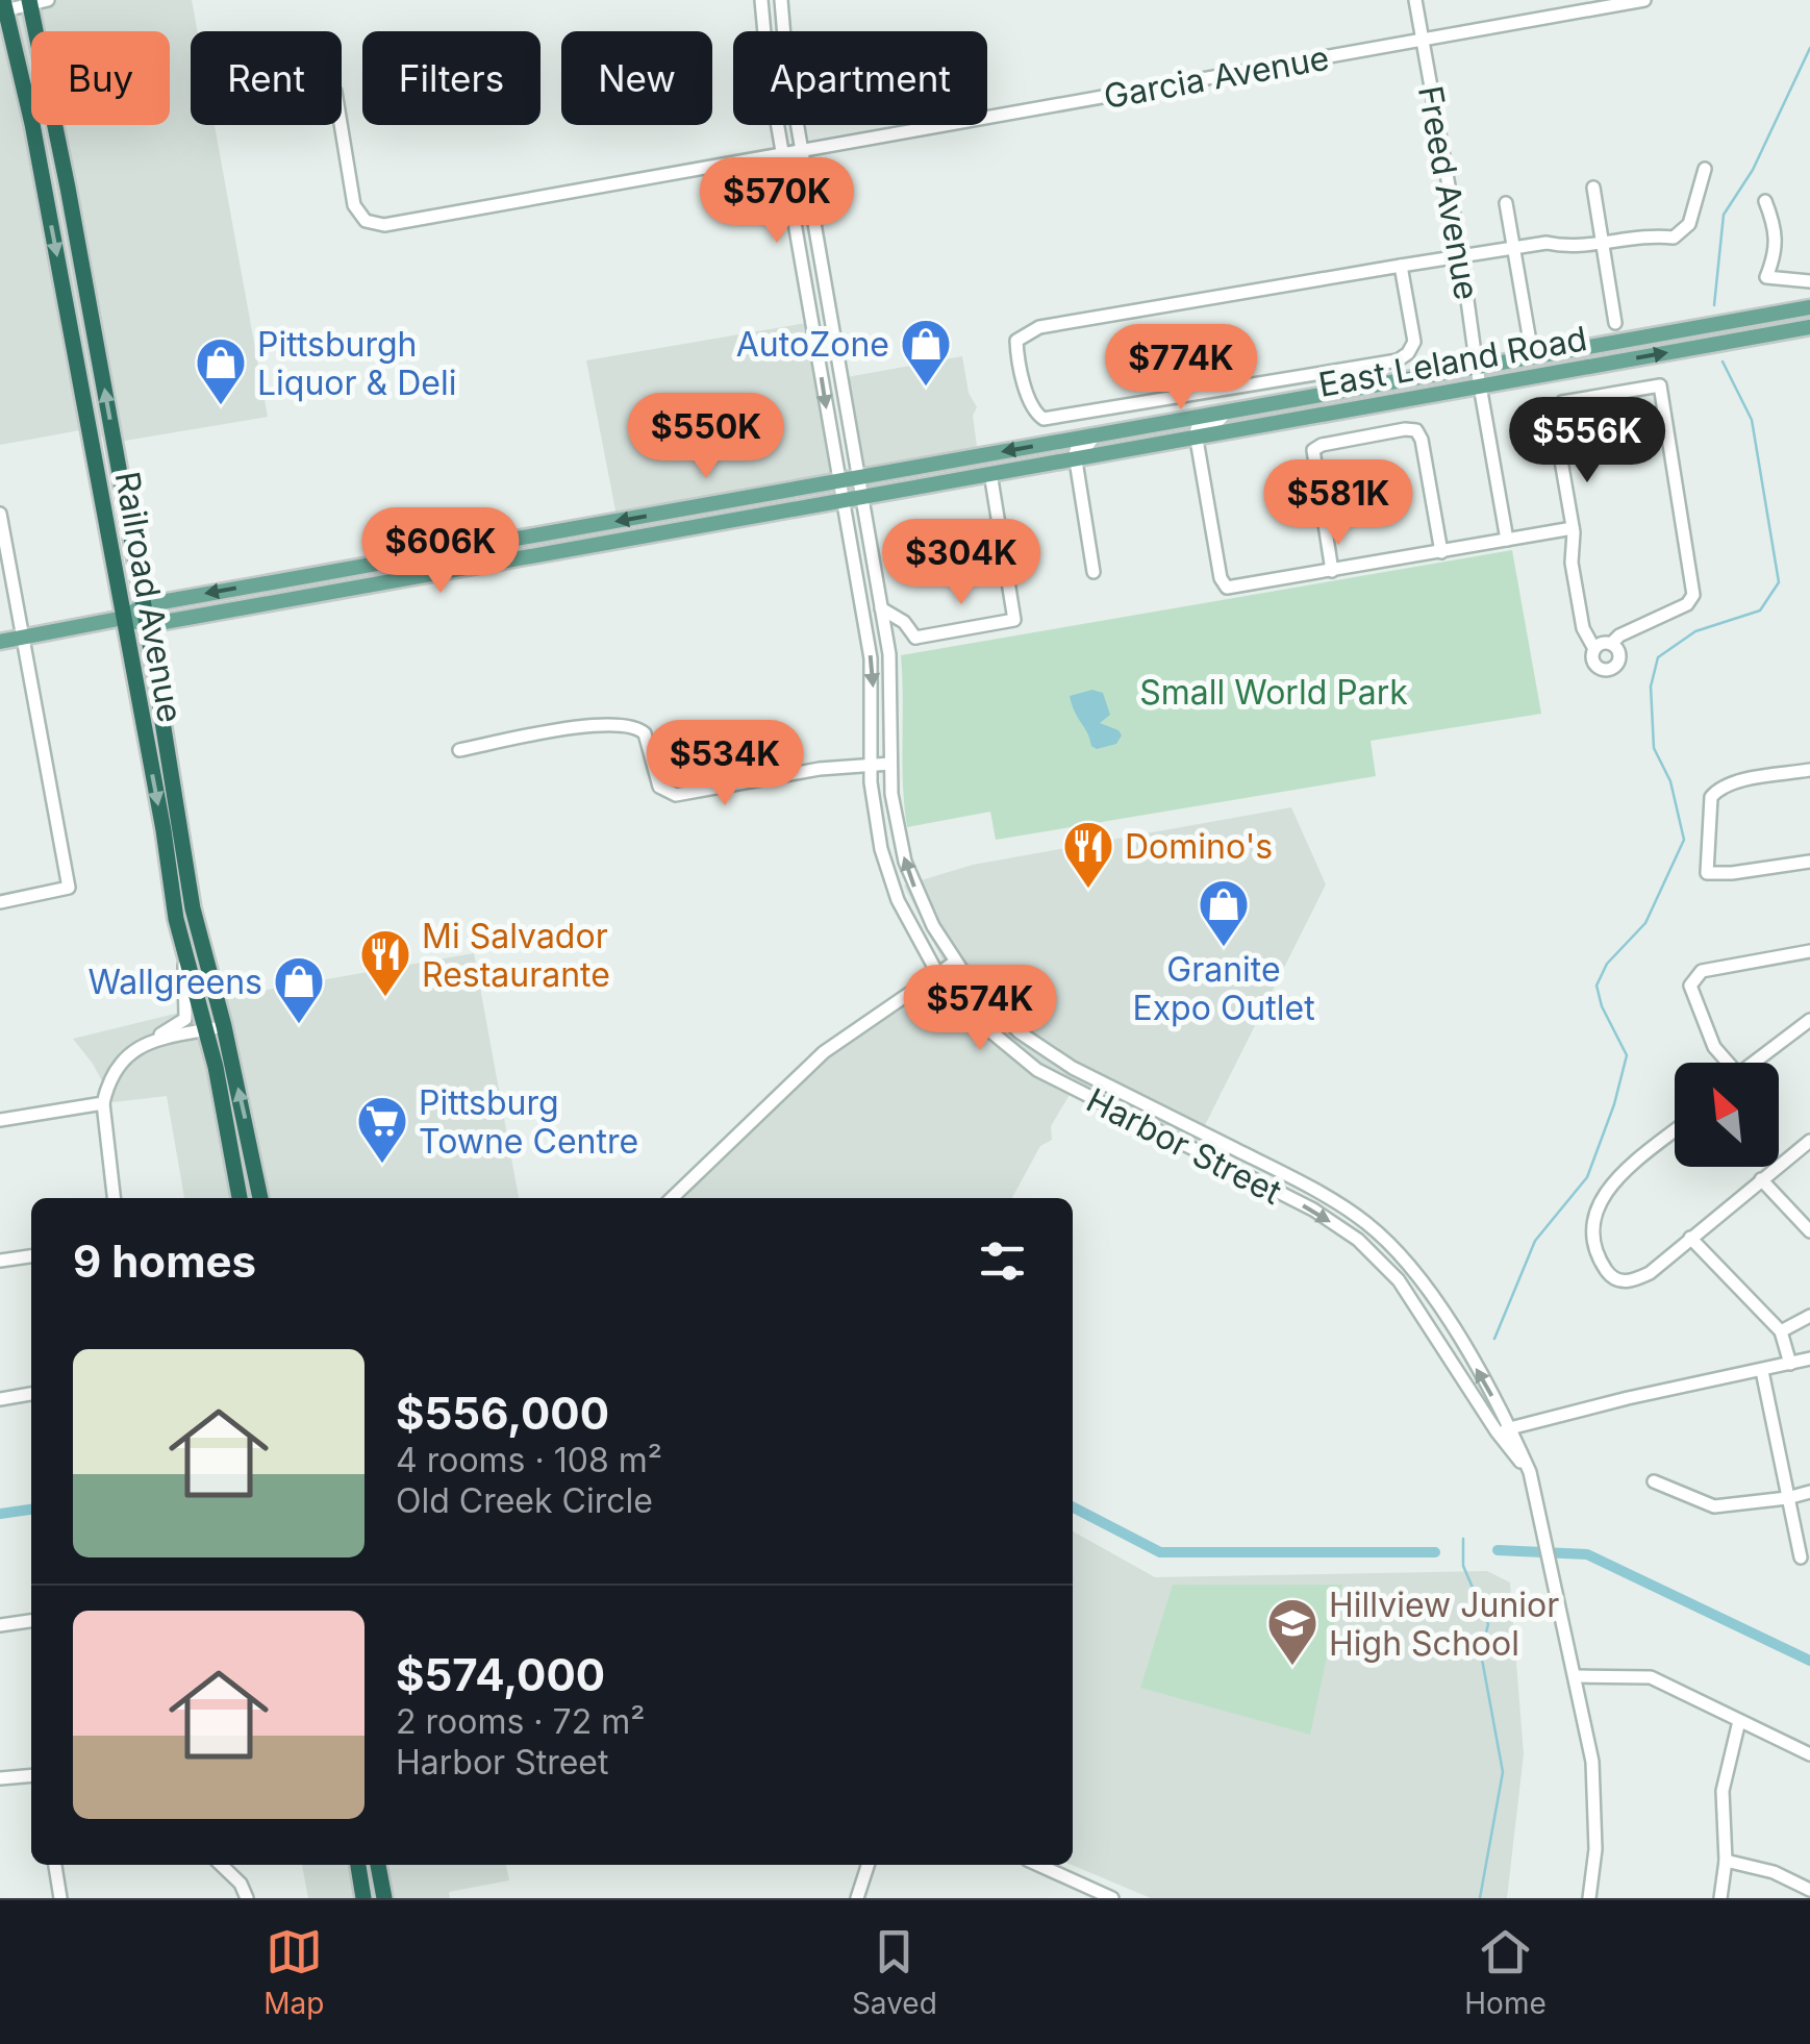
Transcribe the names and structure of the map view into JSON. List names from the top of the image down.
{
  "streets": {
    "highway": ["Railroad Avenue"],
    "main road": ["East Leland Road"],
    "street": ["Garcia Avenue", "Freed Avenue", "Harbor Street"]
  },
  "crossings": [
    ["Garcia Avenue", "Freed Avenue"],
    ["Garcia Avenue", "Harbor Street"],
    ["Freed Avenue", "East Leland Road"],
    ["East Leland Road", "Railroad Avenue"],
    ["East Leland Road", "Harbor Street"]
  ],
  "parks": ["Small World Park"],
  "places": {
    "shop": [
      "AutoZone",
      "Pittsburgh Liquor & Deli",
      "Granite Expo Outlet",
      "Wallgreens"
    ],
    "restaurant": ["Domino's", "Mi Salvador Restaurante"],
    "supermarket": ["Pittsburg Towne Centre"],
    "school or university": ["Hillview Junior High School"]
  },
  "north": "top left",
  "page": {
    "chip": [
      "Buy",
      "Rent",
      "Filters",
      "New",
      "Apartment"
    ],
    "price": [
      "$570K",
      "$774K",
      "$550K",
      "$556K",
      "$581K",
      "$606K",
      "$304K",
      "$534K",
      "$574K"
    ],
    "heading": "9 homes",
    "list": [
      {
        "name": "$556,000",
        "note": "4 rooms · 108 m² · Old Creek Circle"
      },
      {
        "name": "$574,000",
        "note": "2 rooms · 72 m² · Harbor Street"
      }
    ],
    "tabs": ["Map", "Saved", "Home"]
  }
}
